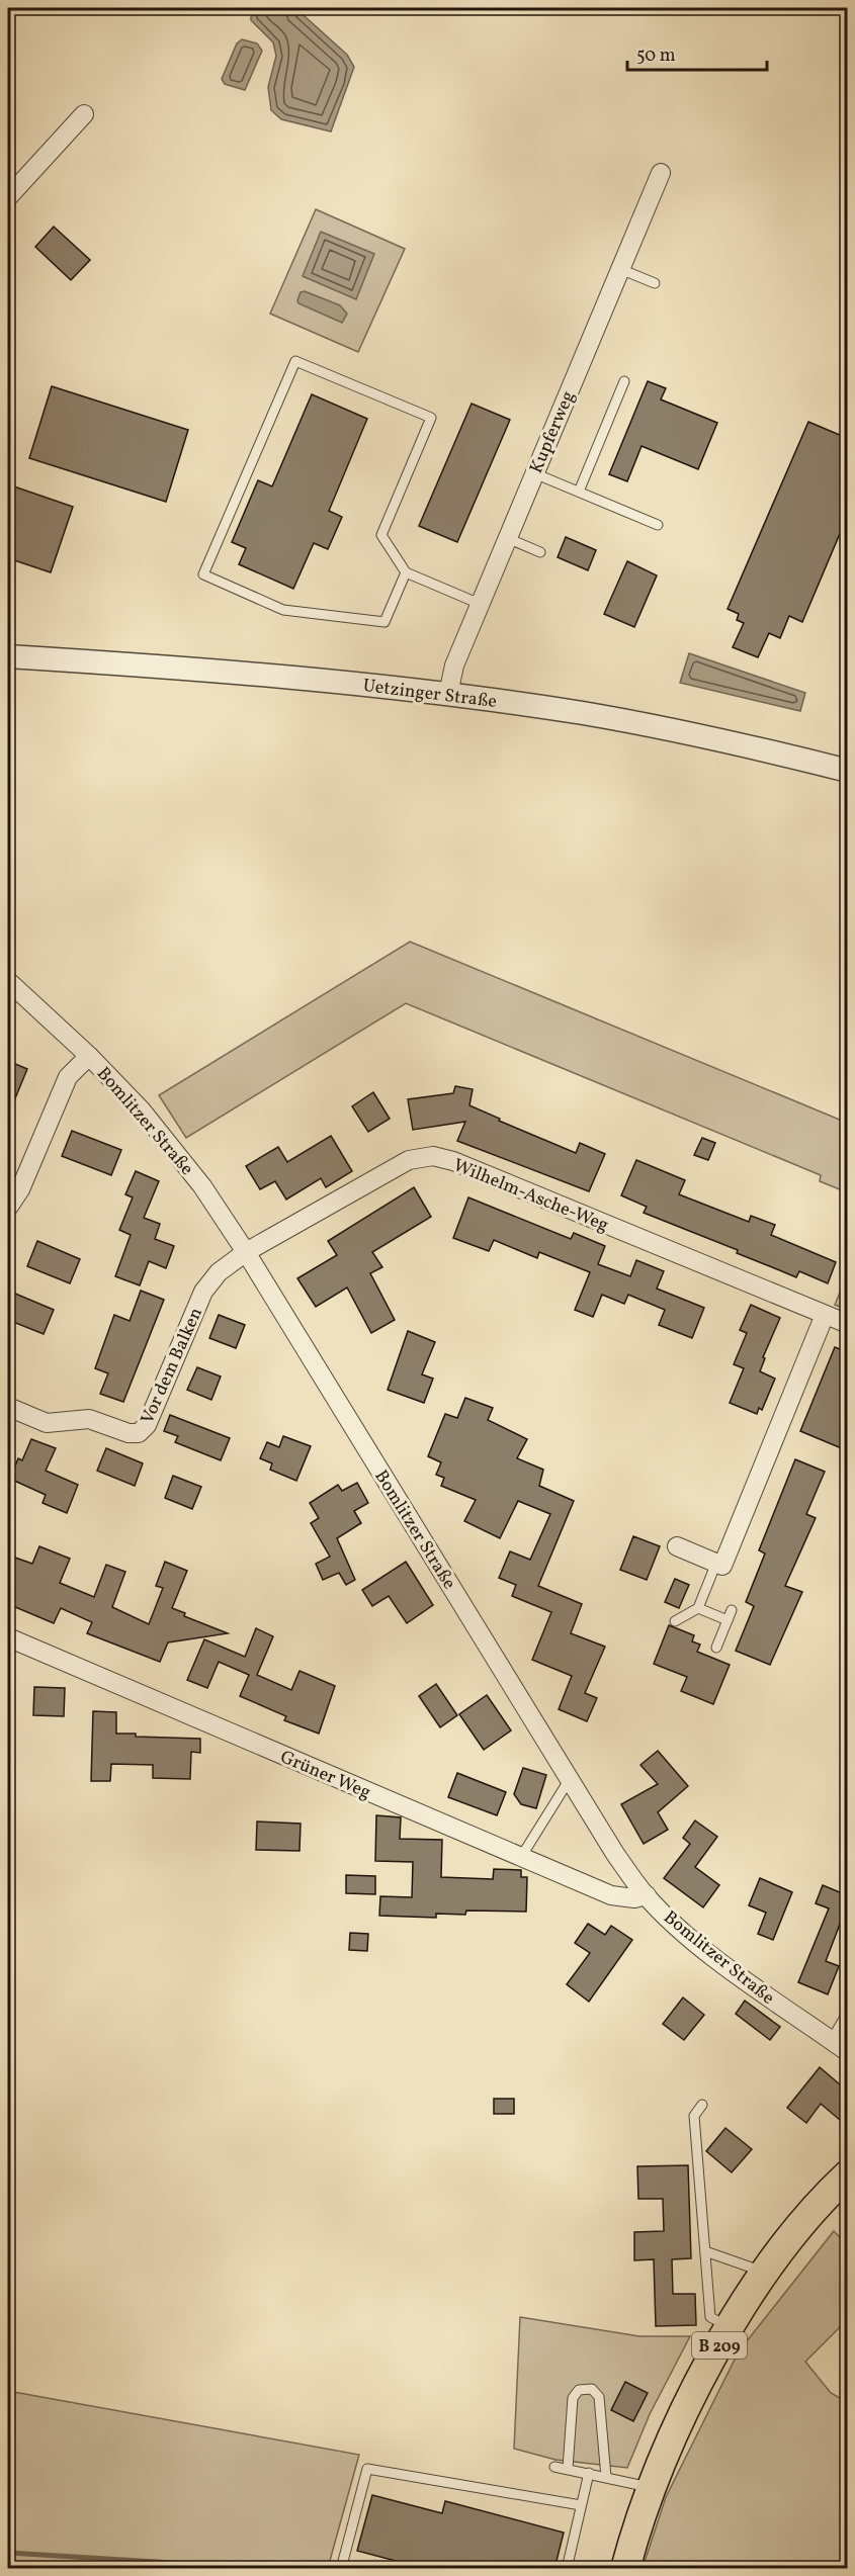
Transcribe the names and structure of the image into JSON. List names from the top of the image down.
{
  "streets": {
    "main road": ["B 209"],
    "street": [
      "Kupferweg",
      "Uetzinger Straße",
      "Bomlitzer Straße",
      "Wilhelm-Asche-Weg",
      "Vor dem Balken",
      "Grüner Weg"
    ]
  },
  "crossings": [
    ["Kupferweg", "Uetzinger Straße"],
    ["Bomlitzer Straße", "Wilhelm-Asche-Weg"],
    ["Bomlitzer Straße", "Vor dem Balken"],
    ["Bomlitzer Straße", "Grüner Weg"],
    ["Wilhelm-Asche-Weg", "Vor dem Balken"]
  ],
  "scale_bar": "50 m"
}
